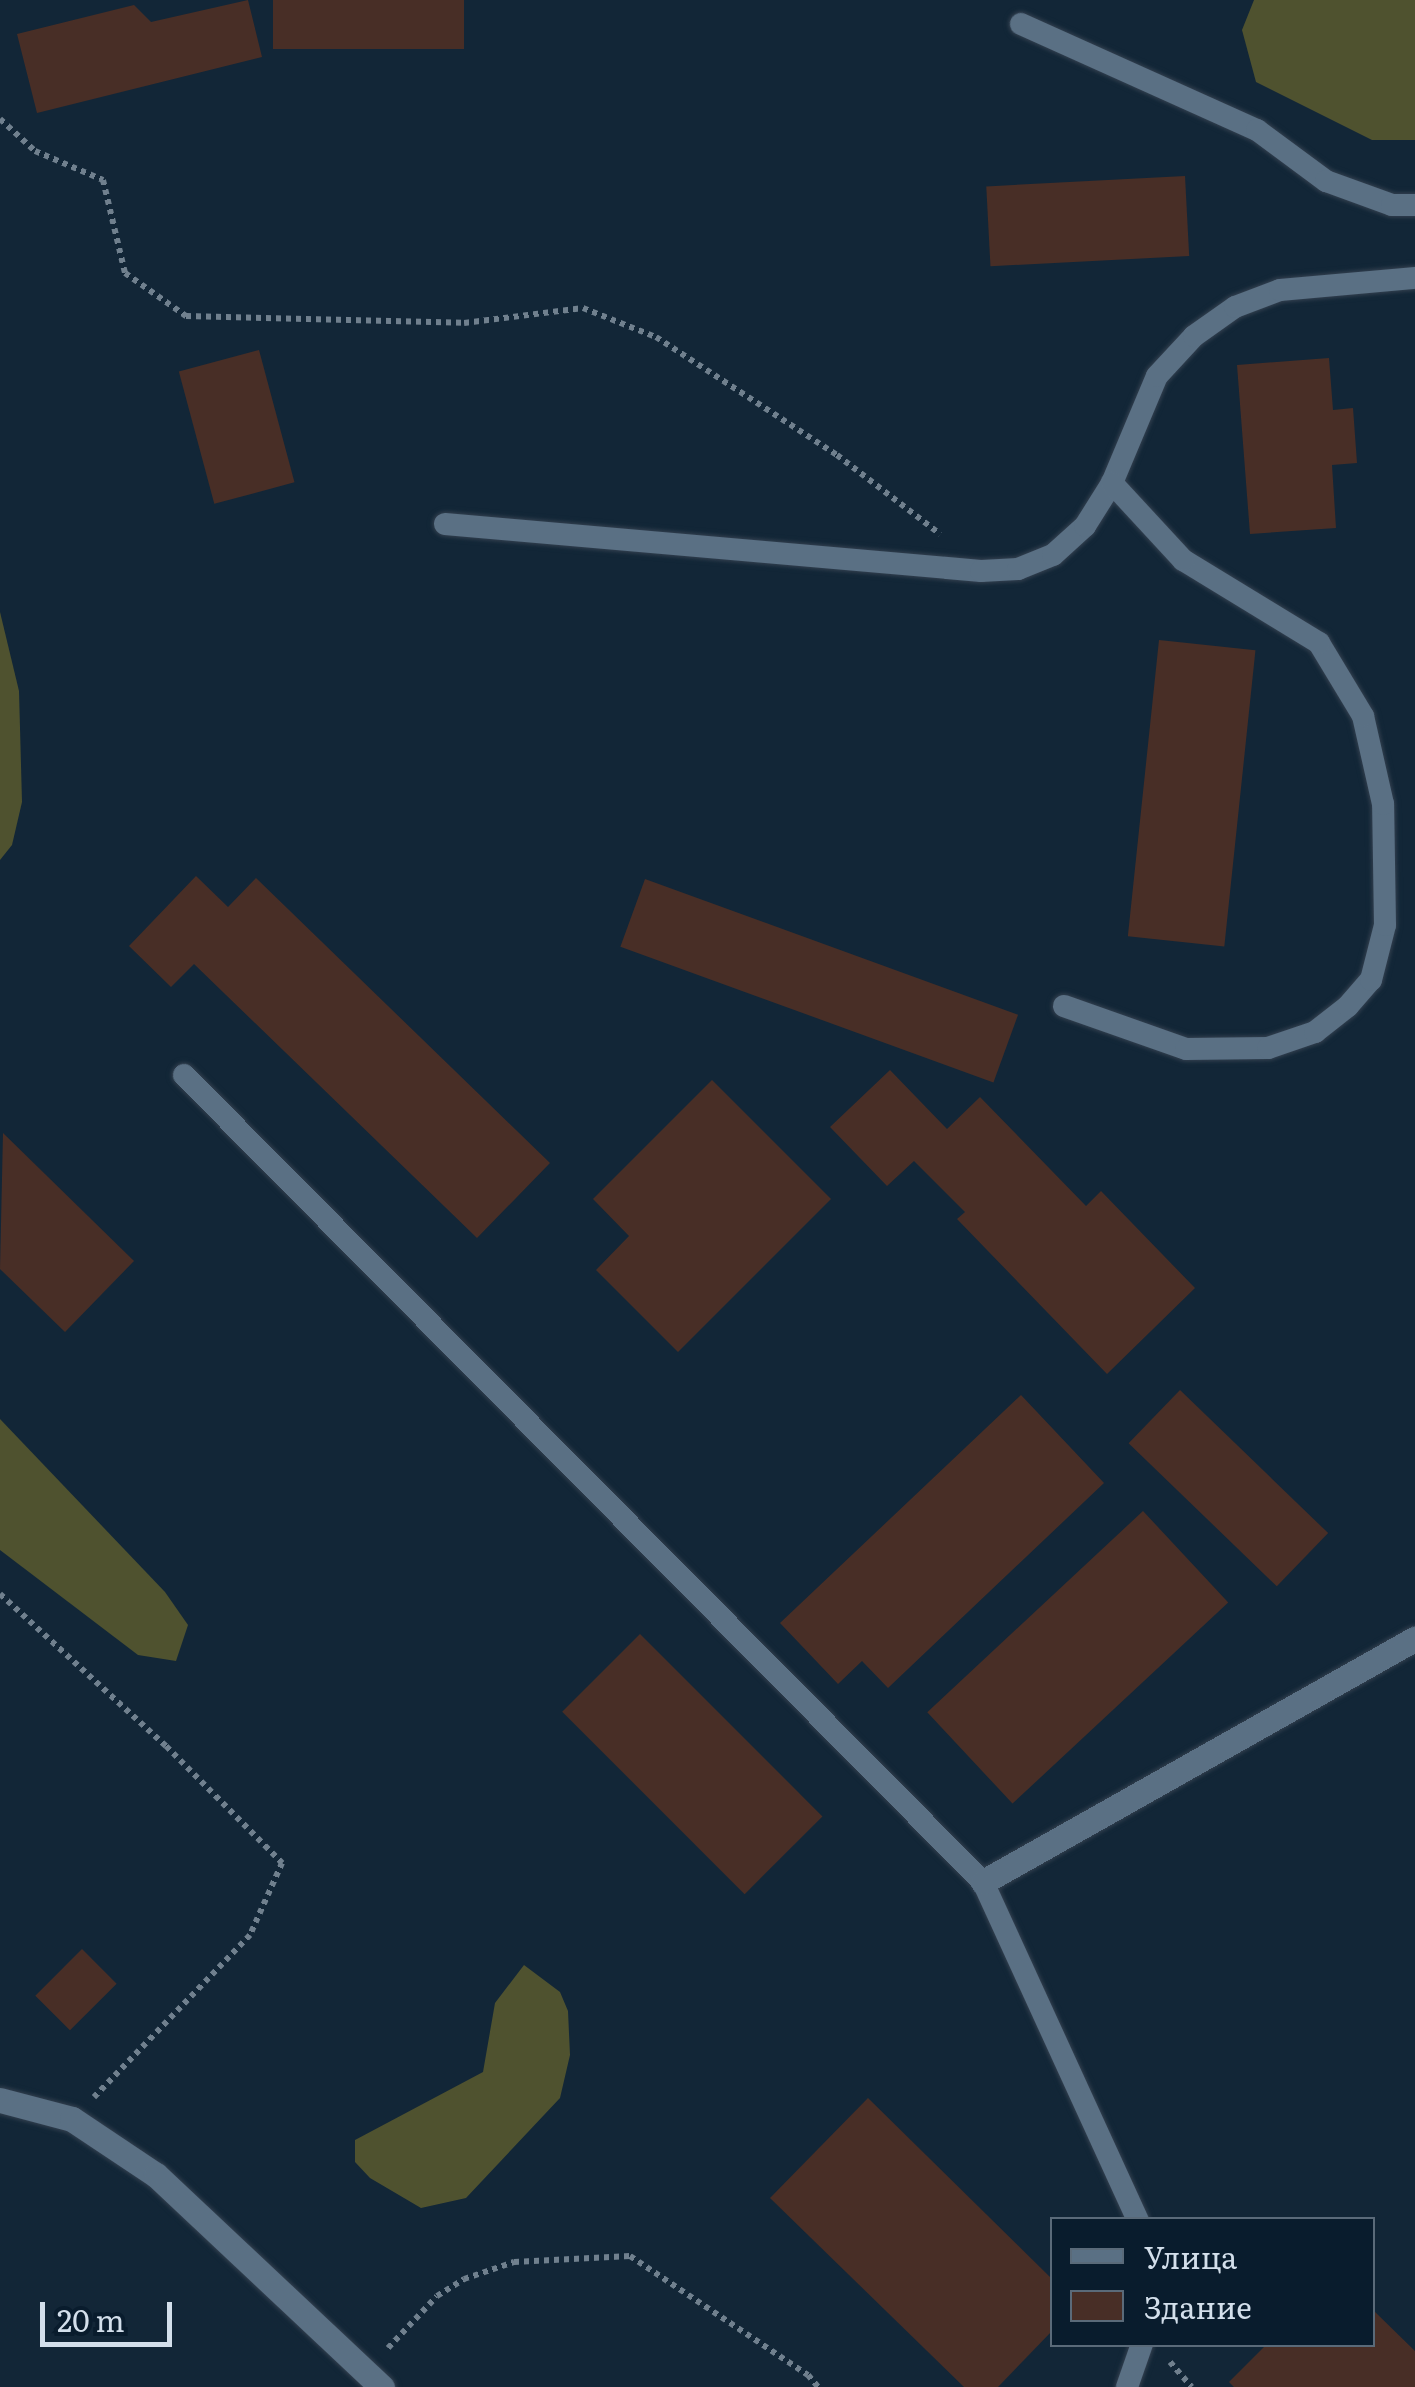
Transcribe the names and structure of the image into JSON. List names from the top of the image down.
{
  "legend": ["Улица", "Здание"],
  "scale_bar": "20 m"
}
